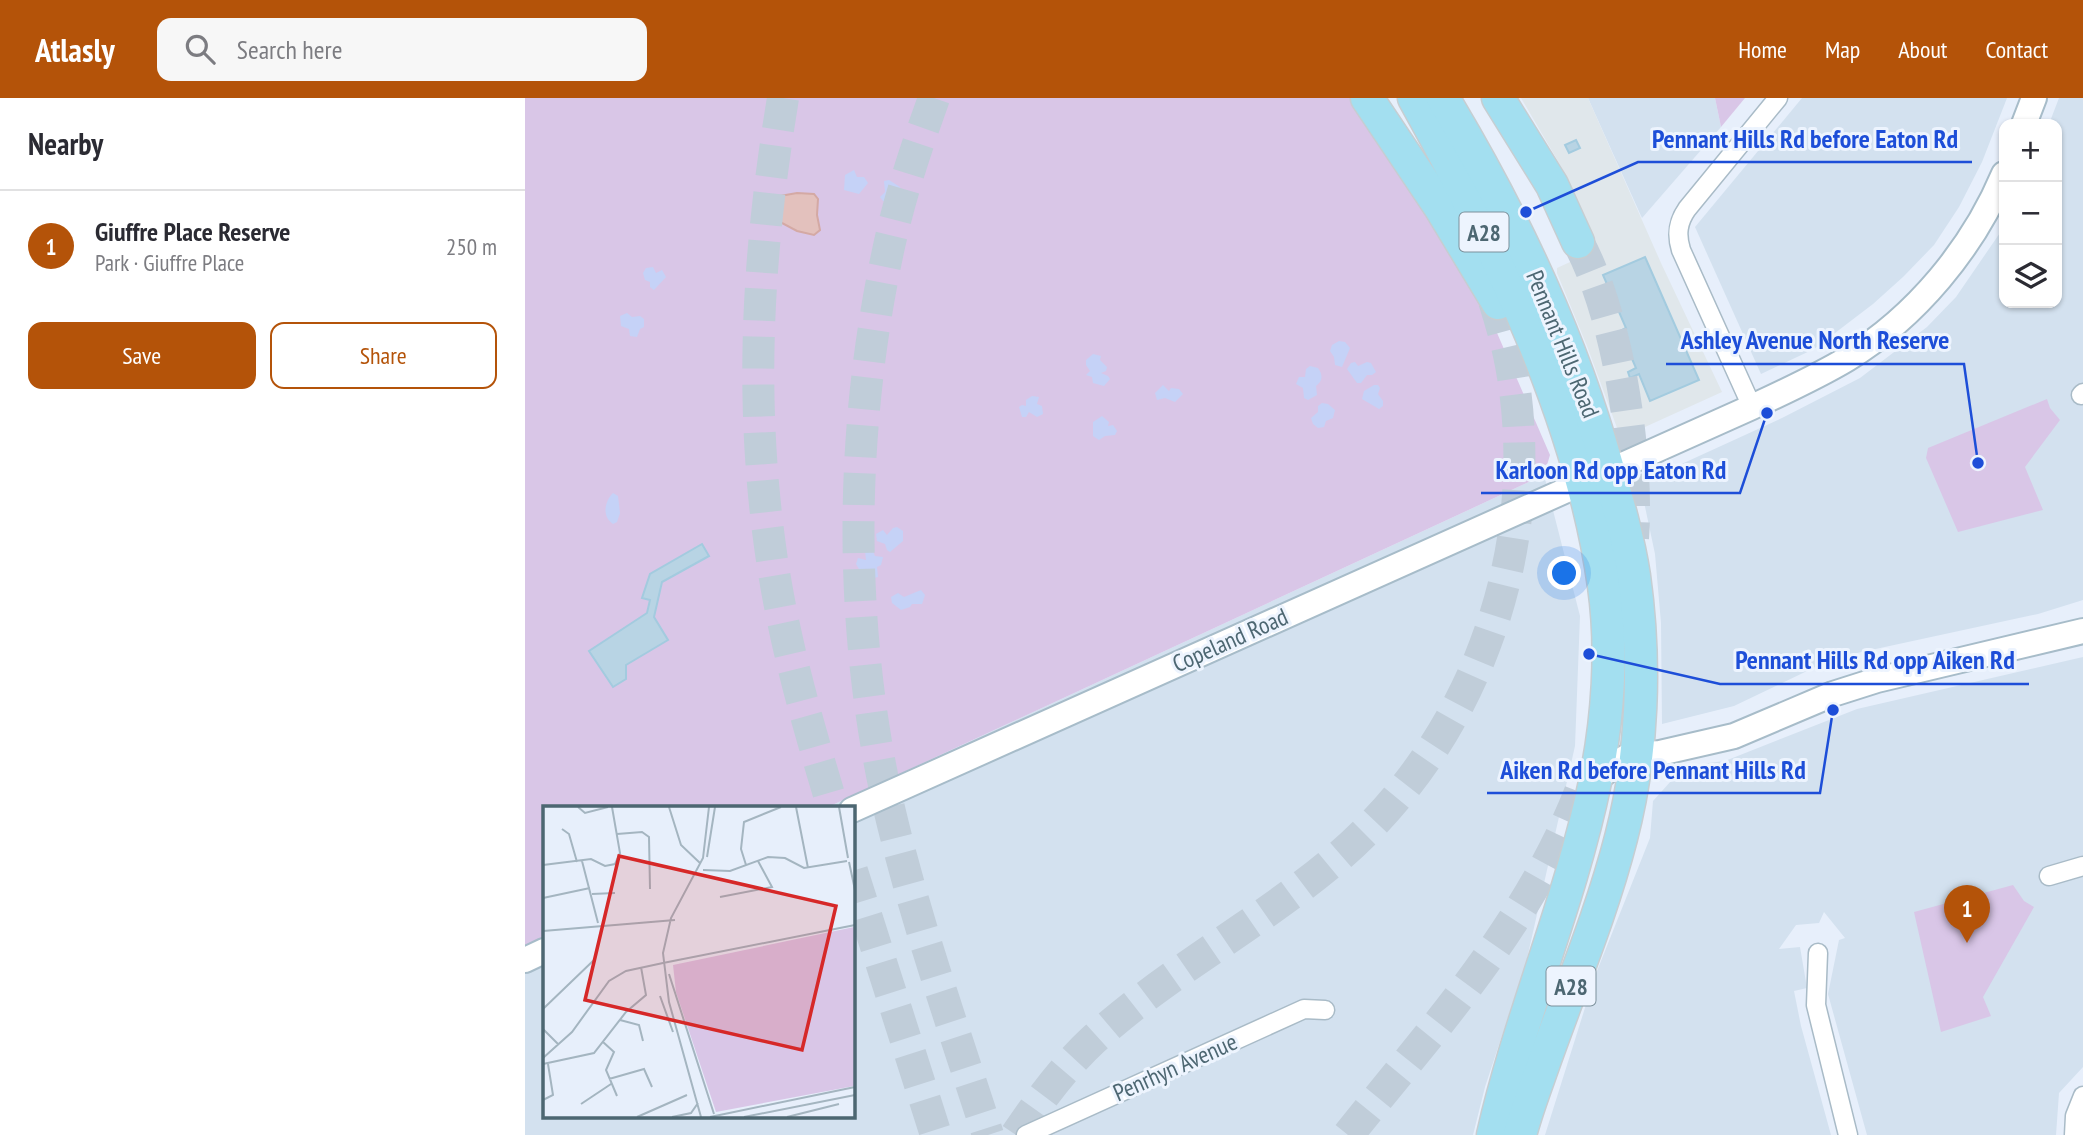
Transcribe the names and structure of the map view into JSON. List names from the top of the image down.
{
  "streets": {
    "highway": ["A28", "Pennant Hills Road"],
    "main road": ["Copeland Road"],
    "street": ["Penrhyn Avenue"]
  },
  "crossings": [
    ["Pennant Hills Road", "Copeland Road"]
  ],
  "places": [
    "Pennant Hills Rd before Eaton Rd",
    "Karloon Rd opp Eaton Rd",
    "Ashley Avenue North Reserve",
    "Pennant Hills Rd opp Aiken Rd",
    "Aiken Rd before Pennant Hills Rd"
  ],
  "page": {
    "header": "Atlasly",
    "search": "Search here",
    "nav": [
      "Home",
      "Map",
      "About",
      "Contact"
    ],
    "heading": "Nearby",
    "map_buttons": ["+", "−"],
    "list": [
      {
        "mark": "1",
        "name": "Giuffre Place Reserve",
        "note": "Park · Giuffre Place",
        "value": "250 m"
      }
    ],
    "buttons": ["Save", "Share"],
    "pins": "1"
  }
}
